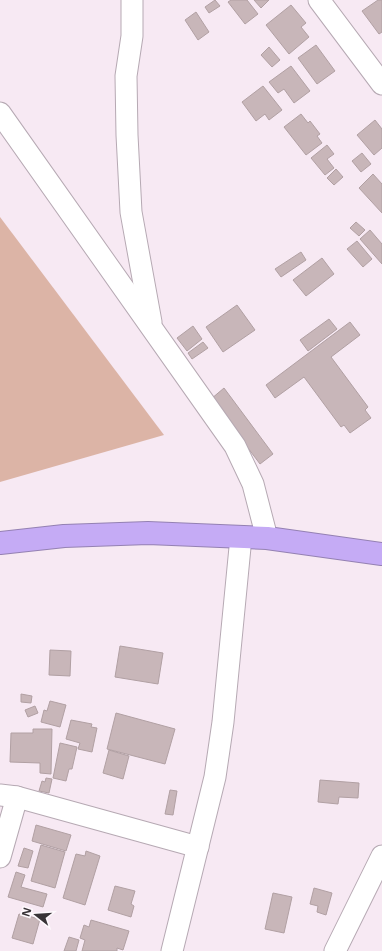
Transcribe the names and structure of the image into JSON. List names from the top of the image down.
{
  "north": "left"
}
